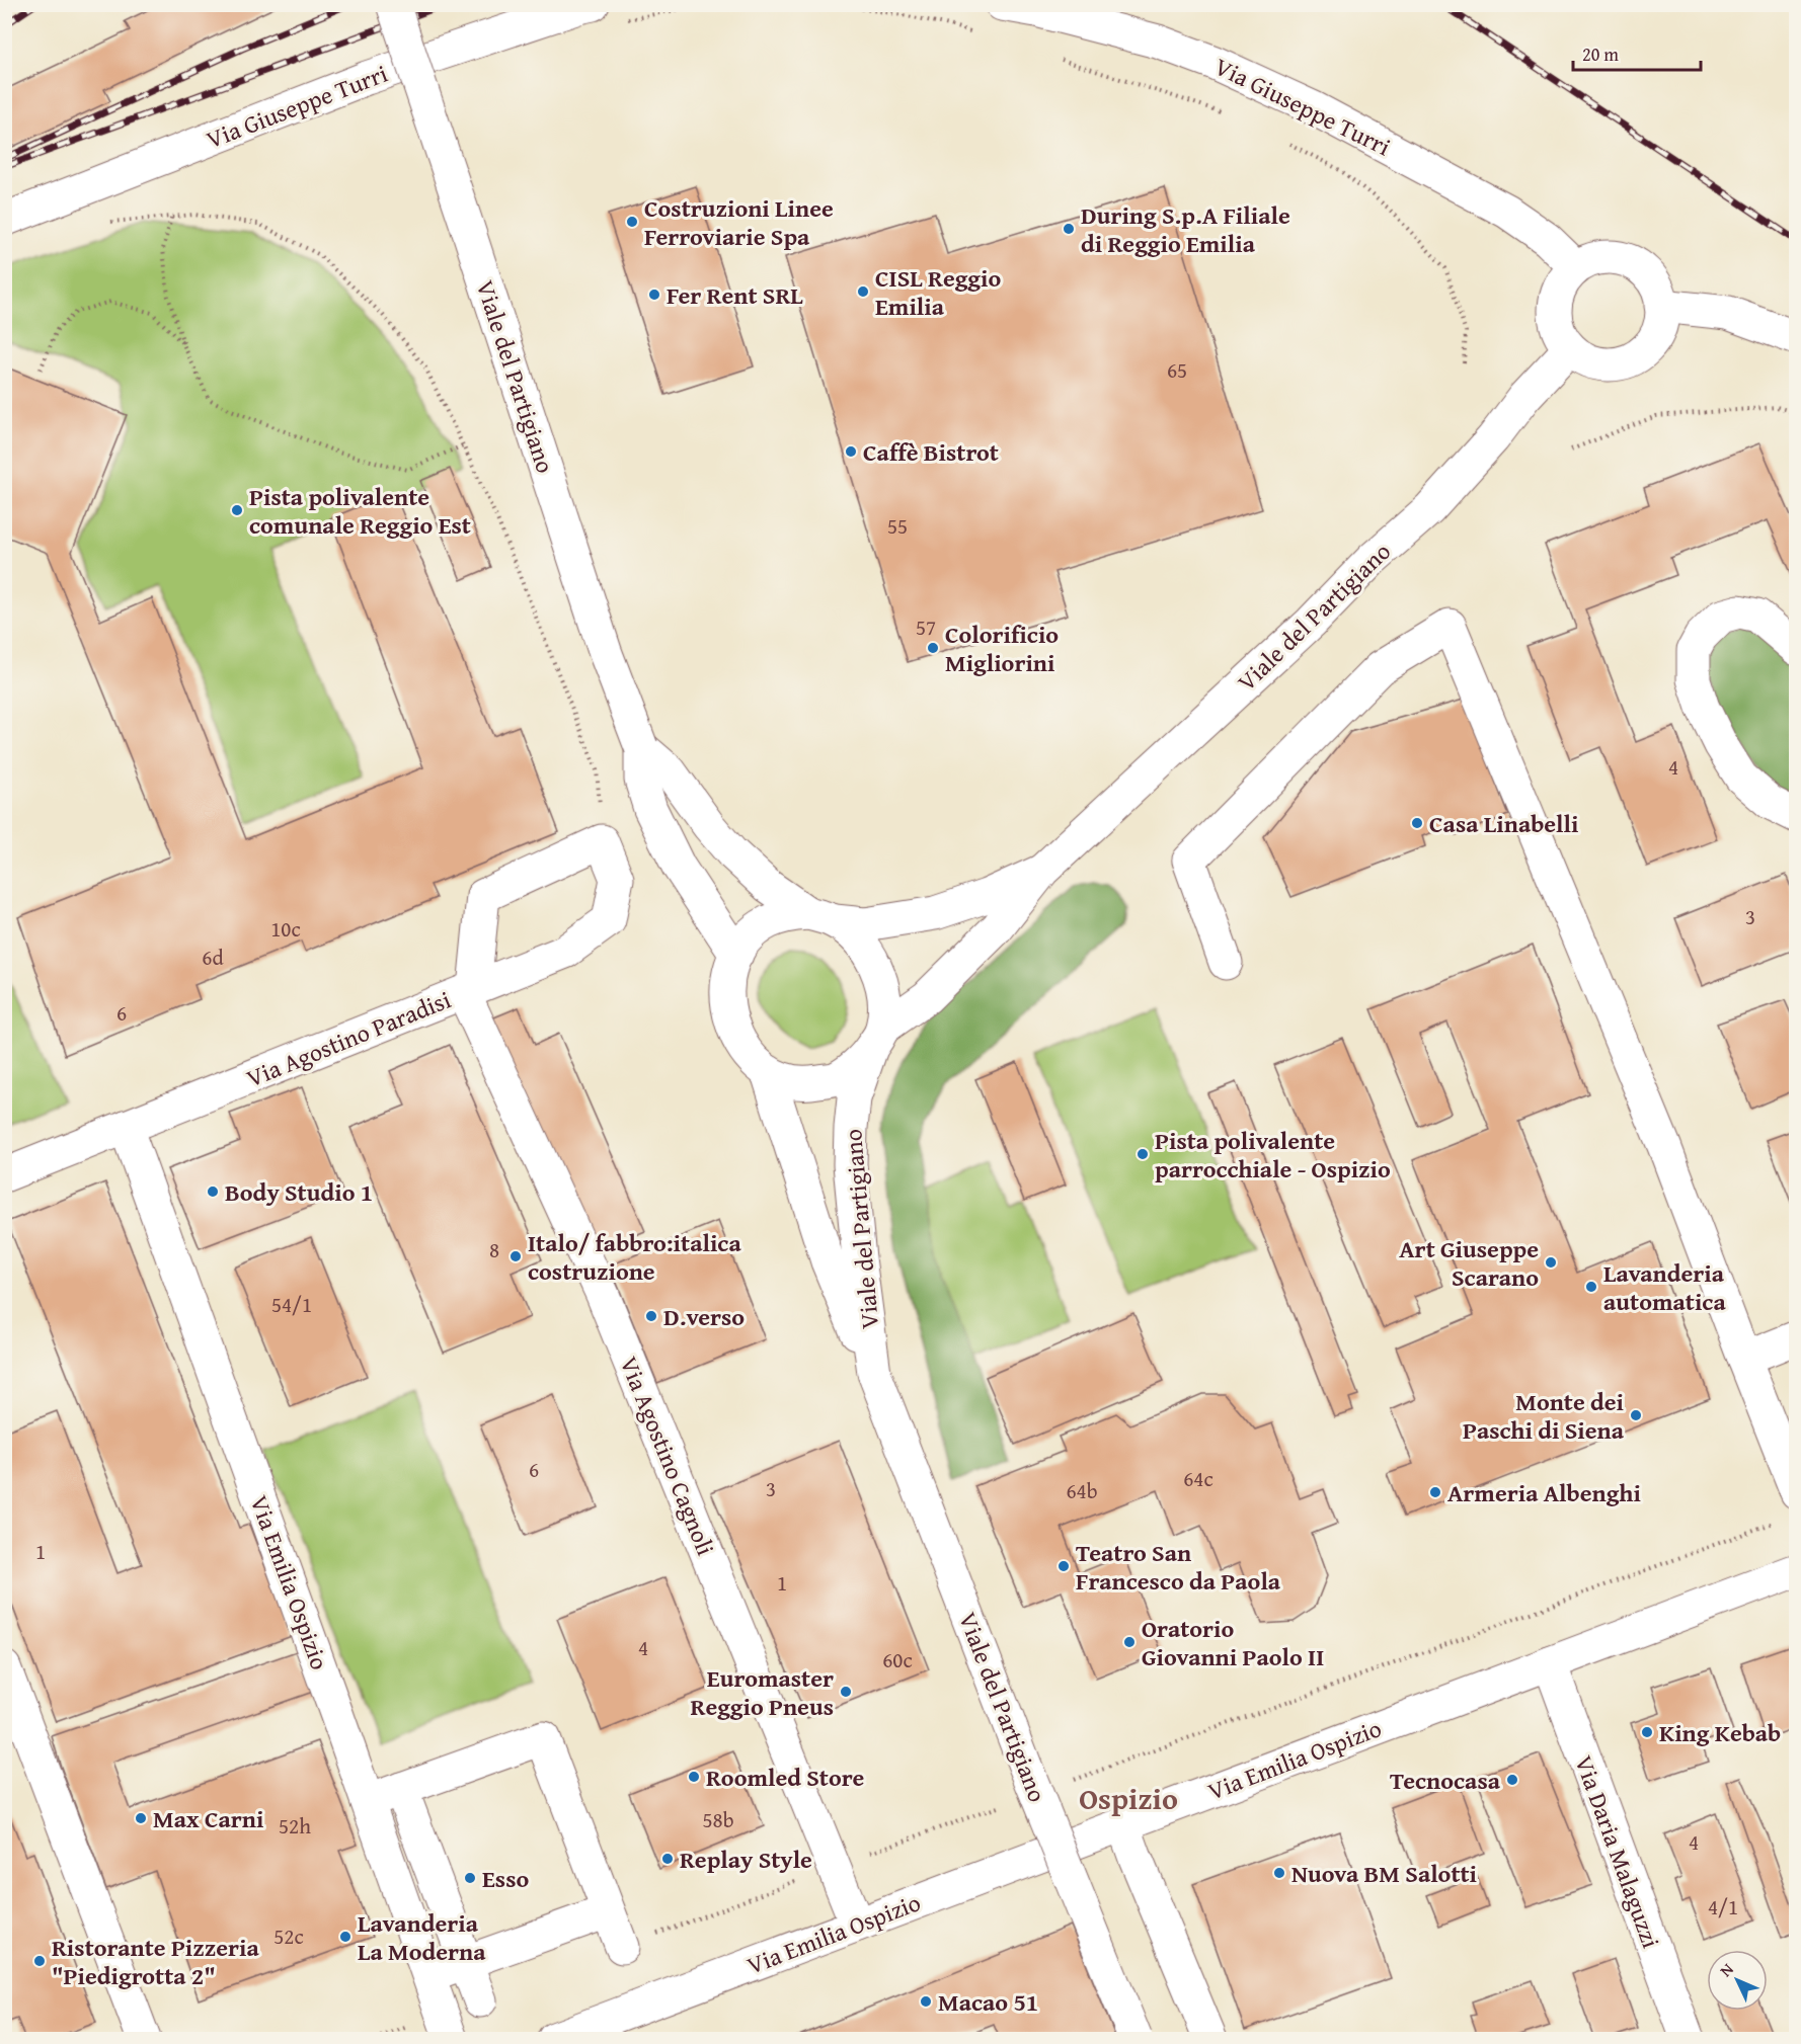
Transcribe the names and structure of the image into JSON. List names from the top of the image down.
{
  "streets": {
    "street": [
      "Via Giuseppe Turri",
      "Viale del Partigiano",
      "Via Agostino Paradisi",
      "Via Agostino Cagnoli",
      "Via Emilia Ospizio",
      "Via Daria Malaguzzi"
    ]
  },
  "crossings": [
    ["Via Giuseppe Turri", "Viale del Partigiano"],
    ["Via Agostino Paradisi", "Via Agostino Cagnoli"],
    ["Via Agostino Paradisi", "Via Emilia Ospizio"],
    ["Via Agostino Cagnoli", "Via Emilia Ospizio"],
    ["Via Emilia Ospizio", "Via Daria Malaguzzi"]
  ],
  "districts": ["Ospizio"],
  "places": [
    "Costruzioni Linee Ferroviarie Spa",
    "During S.p.A Filiale di Reggio Emilia",
    "CISL Reggio Emilia",
    "Fer Rent SRL",
    "Caffè Bistrot",
    "Pista polivalente comunale Reggio Est",
    "Colorificio Migliorini",
    "Casa Linabelli",
    "Pista polivalente parrocchiale - Ospizio",
    "Body Studio 1",
    "Italo/ fabbro:italica costruzione",
    "Art Giuseppe Scarano",
    "Lavanderia automatica",
    "D.verso",
    "Monte dei Paschi di Siena",
    "Armeria Albenghi",
    "Teatro San Francesco da Paola",
    "Oratorio Giovanni Paolo II",
    "Euromaster Reggio Pneus",
    "King Kebab",
    "Roomled Store",
    "Tecnocasa",
    "Max Carni",
    "Replay Style",
    "Nuova BM Salotti",
    "Esso",
    "Lavanderia La Moderna",
    "Ristorante Pizzeria \"Piedigrotta 2\"",
    "Macao 51"
  ],
  "house_numbers": [
    "65",
    "55",
    "57",
    "4",
    "3",
    "10c",
    "6d",
    "6",
    "8",
    "54/1",
    "6",
    "64c",
    "3",
    "64b",
    "1",
    "1",
    "4",
    "60c",
    "58b",
    "52h",
    "4",
    "4/1",
    "52c"
  ],
  "scale_bar": "20 m",
  "north": "top left"
}
